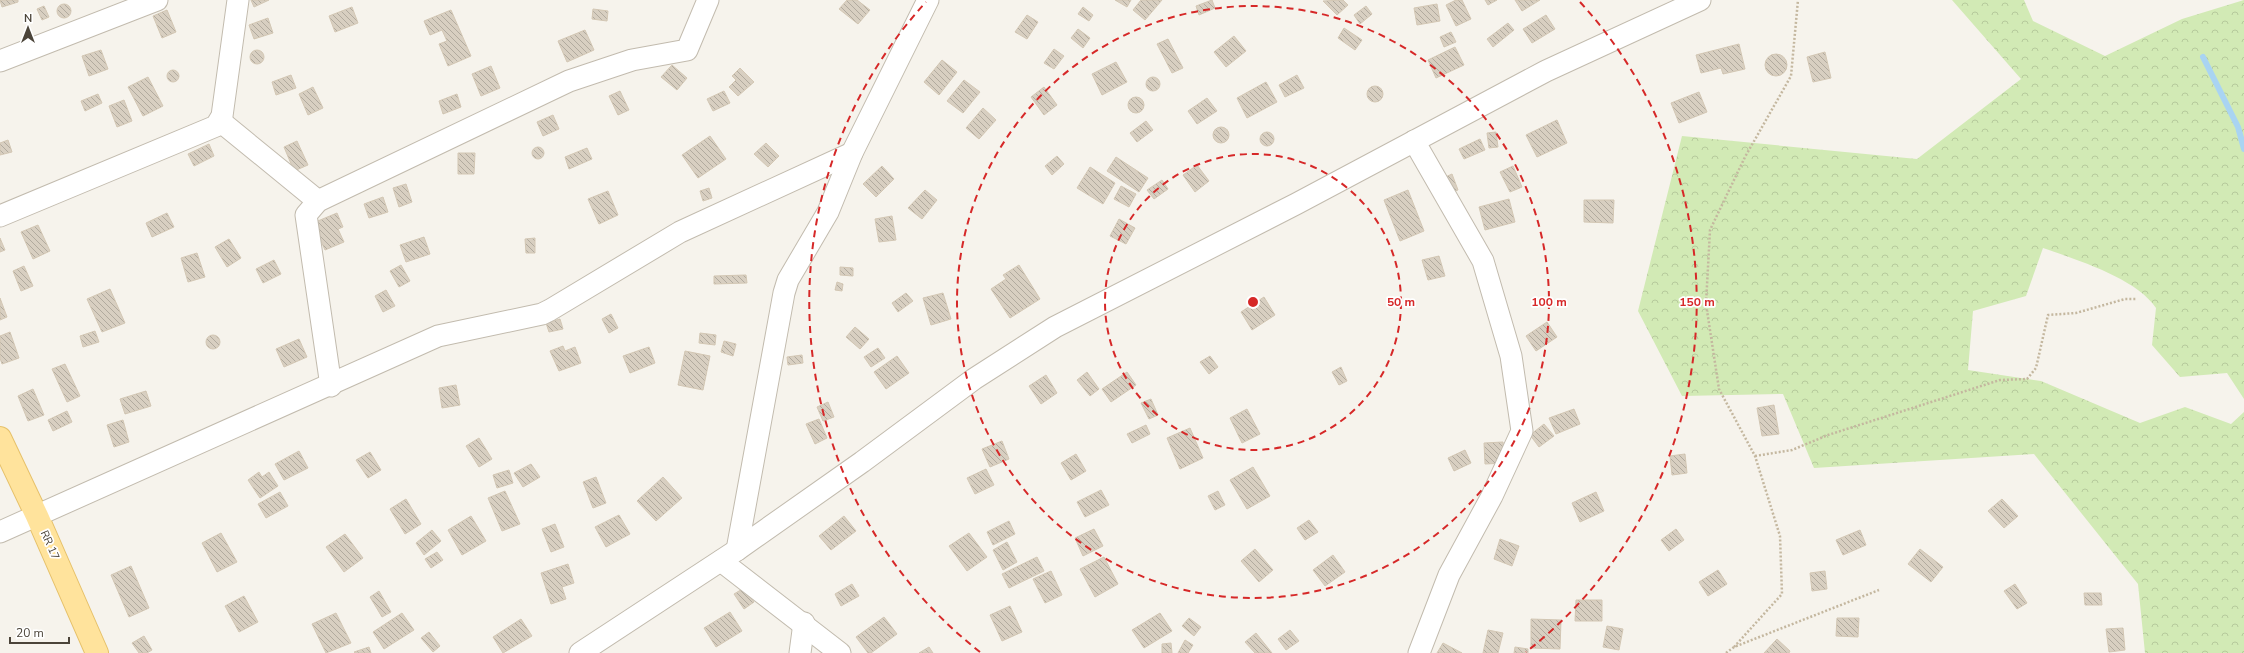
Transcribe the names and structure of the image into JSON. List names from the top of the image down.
{
  "streets": {
    "main road": ["RR 17"]
  },
  "scale_bar": "20 m",
  "north": "top",
  "rings": ["50 m", "100 m", "150 m"]
}
